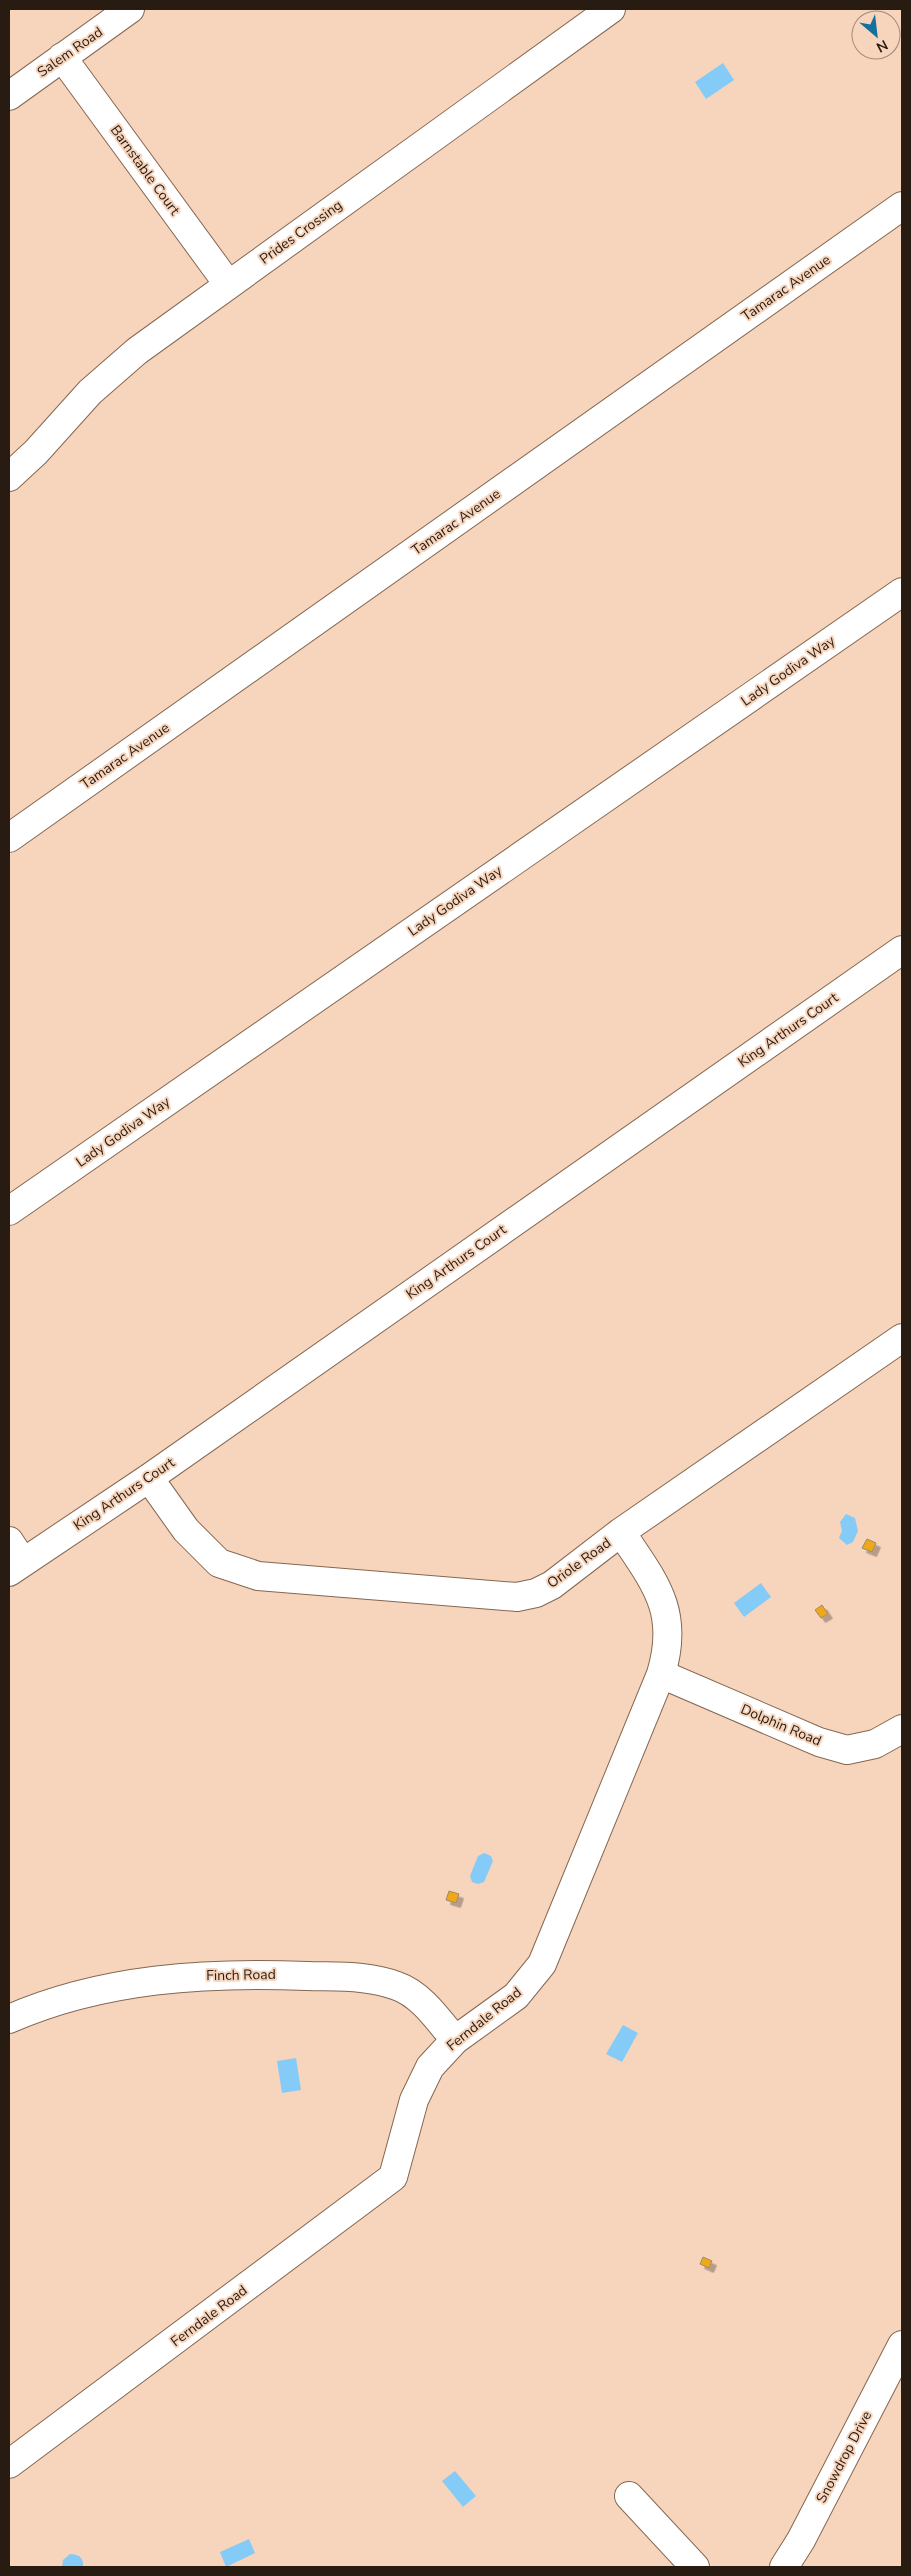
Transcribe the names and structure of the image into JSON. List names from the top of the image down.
{
  "streets": {
    "street": [
      "Salem Road",
      "Barnstable Court",
      "Prides Crossing",
      "Tamarac Avenue",
      "Lady Godiva Way",
      "King Arthurs Court",
      "Oriole Road",
      "Dolphin Road",
      "Finch Road",
      "Ferndale Road",
      "Snowdrop Drive"
    ]
  },
  "crossings": [
    ["Salem Road", "Barnstable Court"],
    ["Barnstable Court", "Prides Crossing"],
    ["King Arthurs Court", "Oriole Road"],
    ["Oriole Road", "Ferndale Road"],
    ["Dolphin Road", "Ferndale Road"],
    ["Finch Road", "Ferndale Road"]
  ],
  "north": "bottom right"
}
